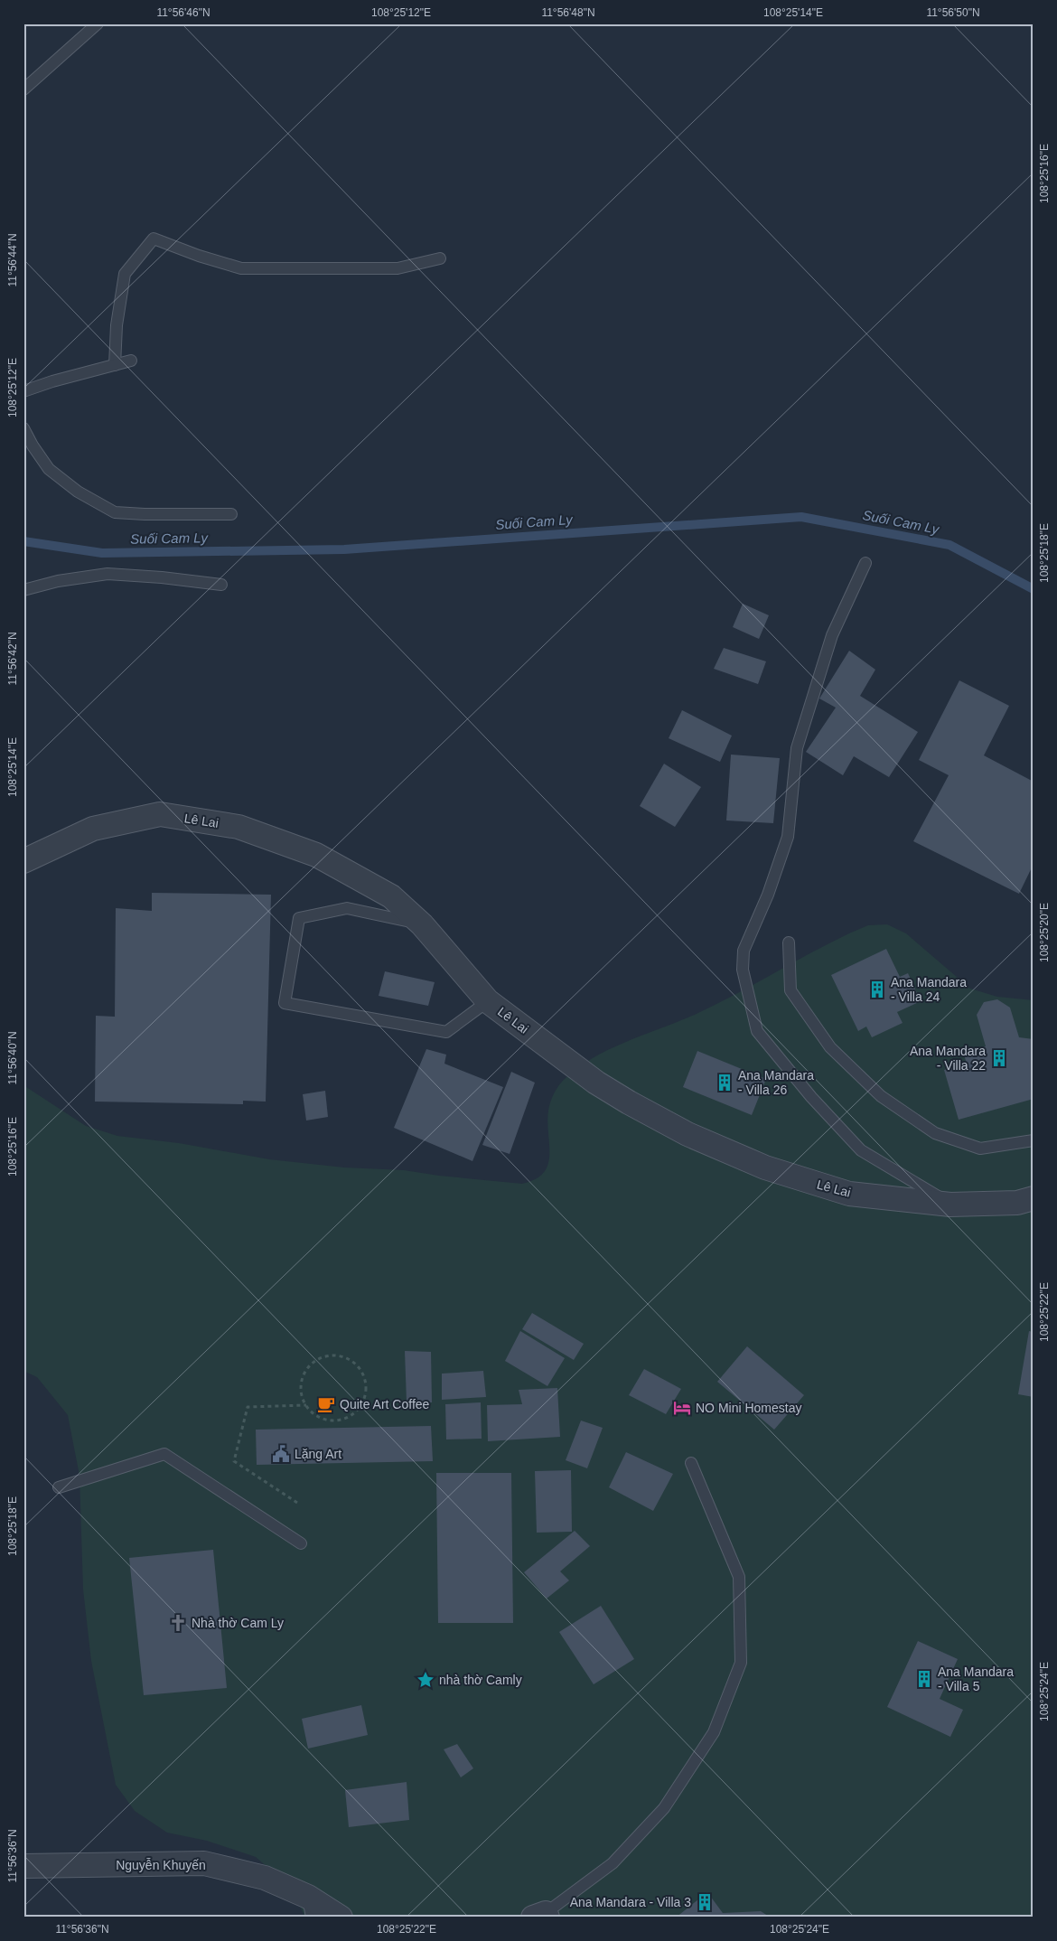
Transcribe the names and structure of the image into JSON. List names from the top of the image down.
{
  "streets": {
    "street": ["Lê Lai", "Nguyễn Khuyến"]
  },
  "water": ["Suối Cam Ly"],
  "places": {
    "building": [
      "Ana Mandara - Villa 24",
      "Ana Mandara - Villa 22",
      "Ana Mandara - Villa 26",
      "Ana Mandara - Villa 5",
      "Ana Mandara - Villa 3"
    ],
    "cafe": ["Quite Art Coffee"],
    "hotel": ["NO Mini Homestay"],
    "public building": ["Lặng Art"],
    "church": ["Nhà thờ Cam Ly"],
    "place": ["nhà thờ Camly"]
  },
  "coordinates": [
    "11°56'46\"N",
    "108°25'12\"E",
    "11°56'48\"N",
    "108°25'14\"E",
    "11°56'50\"N",
    "108°25'16\"E",
    "11°56'44\"N",
    "108°25'18\"E",
    "11°56'42\"N",
    "108°25'20\"E",
    "11°56'40\"N",
    "108°25'22\"E",
    "108°25'24\"E",
    "11°56'36\"N"
  ]
}
